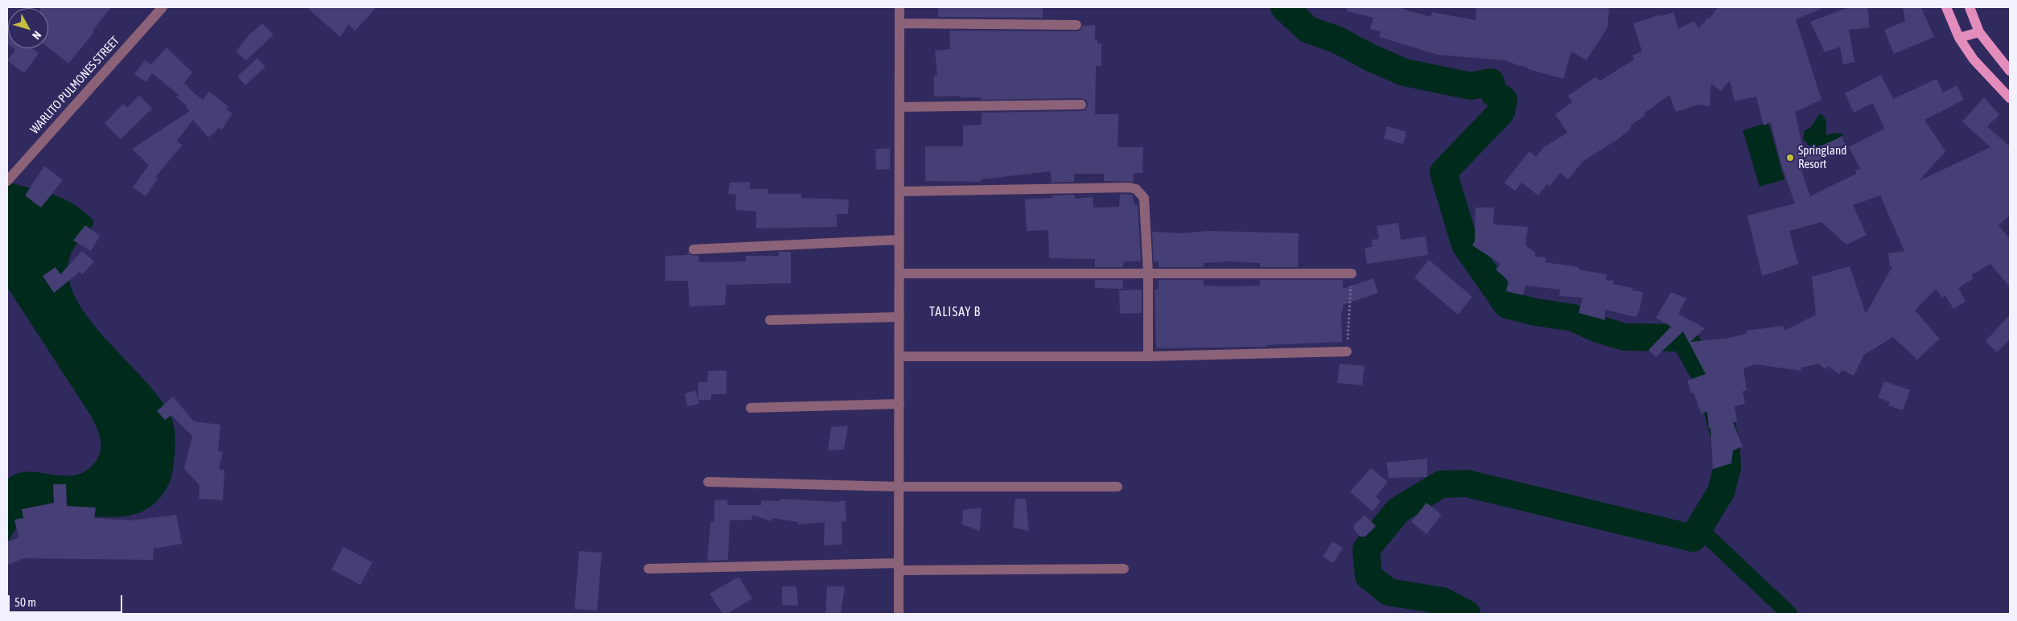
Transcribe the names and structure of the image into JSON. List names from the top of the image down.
{
  "streets": {
    "street": ["WARLITO PULMONES STREET"]
  },
  "districts": ["TALISAY B"],
  "places": ["Springland Resort"],
  "scale_bar": "50 m",
  "north": "bottom right"
}
